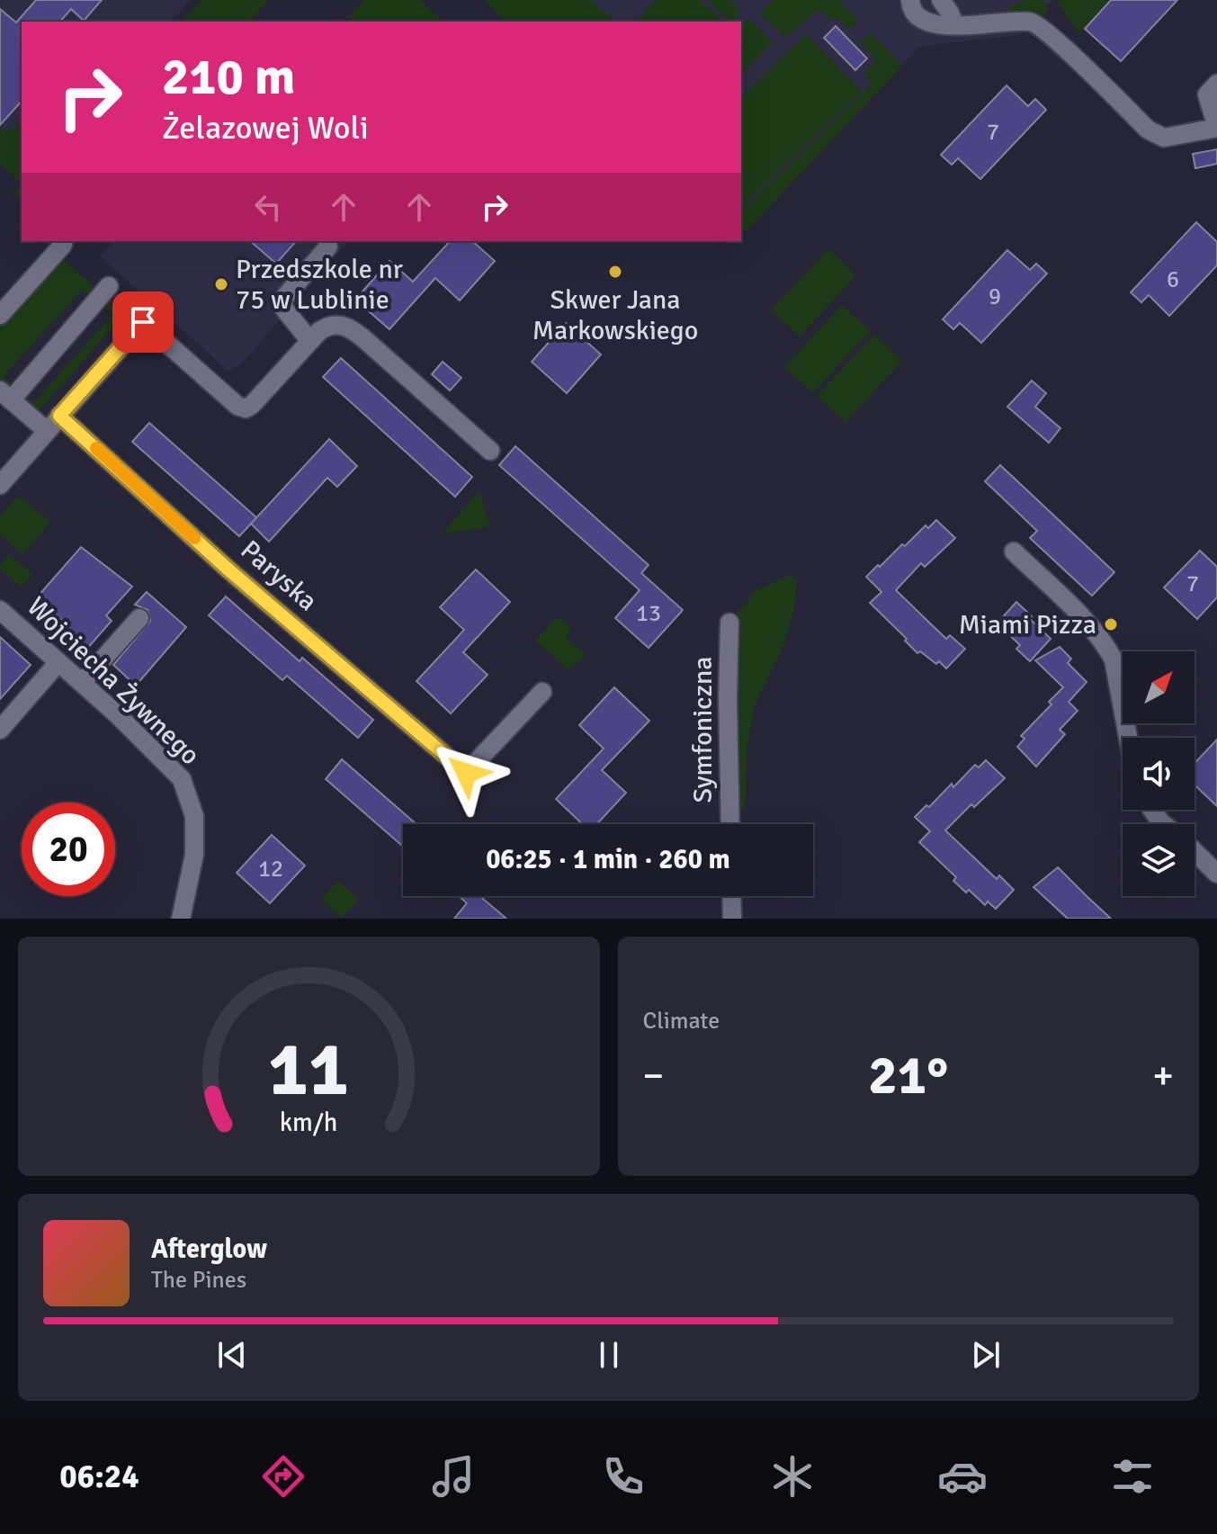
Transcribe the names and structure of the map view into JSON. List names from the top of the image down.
{
  "streets": {
    "street": ["Paryska", "Wojciecha Żywnego", "Symfoniczna"]
  },
  "places": ["Skwer Jana Markowskiego", "Przedszkole nr 75 w Lublinie", "Miami Pizza"],
  "house_numbers": [
    "7",
    "6",
    "9",
    "7",
    "13",
    "12"
  ],
  "north": "top right",
  "page": {
    "turn": ["210 m", "Żelazowej Woli"],
    "limit": "20",
    "trip": "06:25 · 1 min · 260 m",
    "tile": "Climate",
    "heat": ["−", "21°", "+"],
    "song": ["Afterglow", "The Pines"],
    "tabs": "06:24",
    "gauge": ["11", "km/h"]
  }
}
